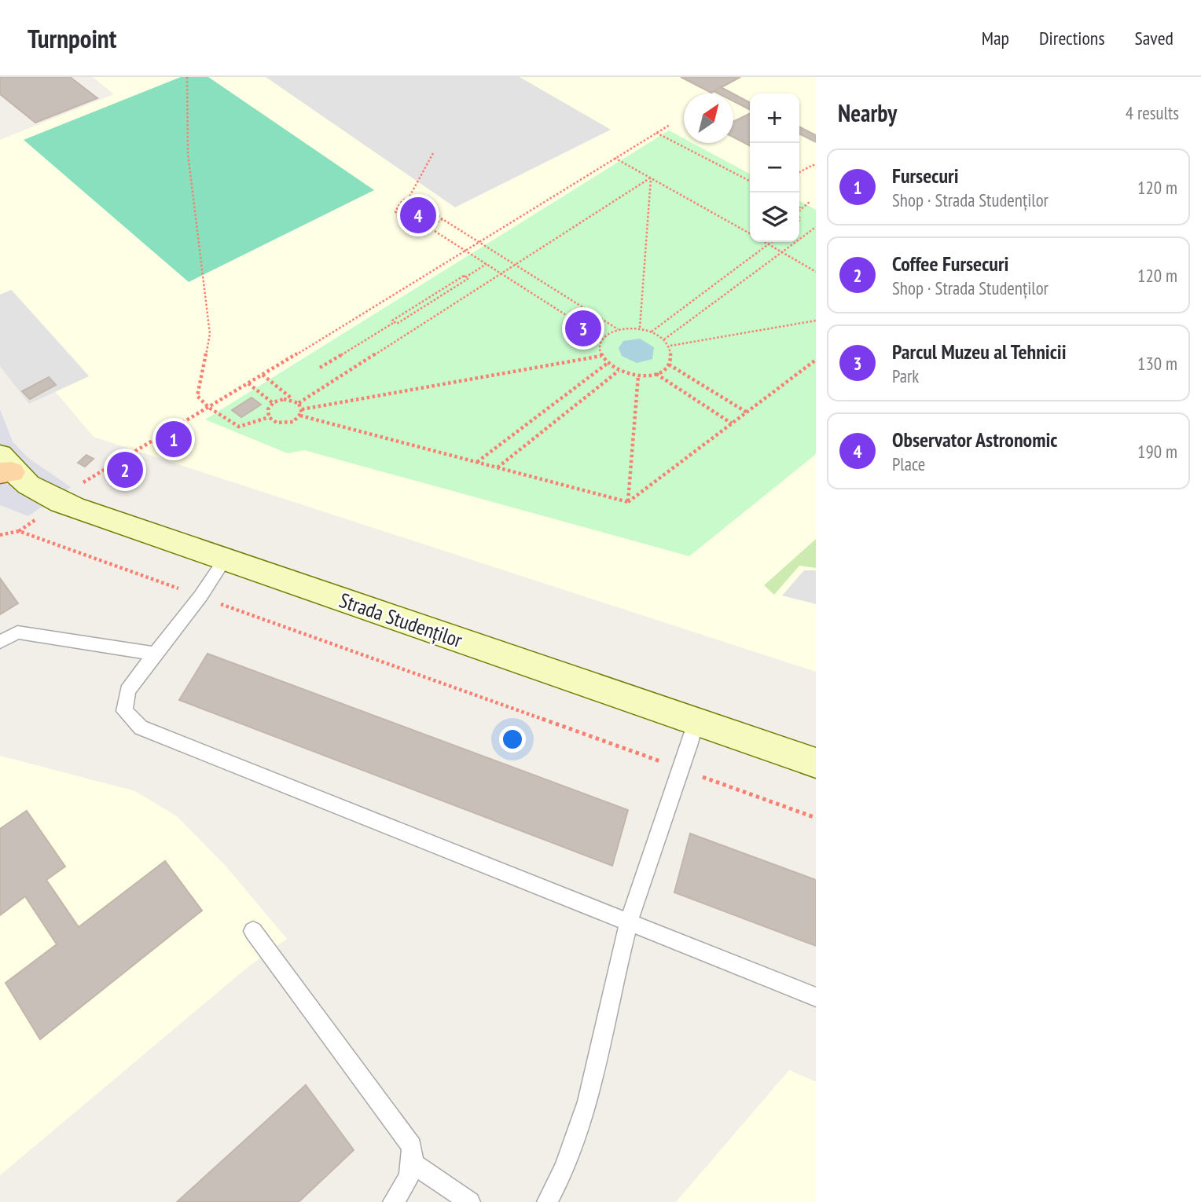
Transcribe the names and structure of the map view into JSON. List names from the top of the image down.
{
  "streets": {
    "main road": ["Strada Studenților"]
  },
  "north": "top right",
  "page": {
    "header": "Turnpoint",
    "nav": ["Map", "Directions", "Saved"],
    "heading": ["Nearby", "4 results"],
    "map_buttons": ["+", "−"],
    "list": [
      {
        "mark": "1",
        "name": "Fursecuri",
        "note": "Shop · Strada Studenților",
        "value": "120 m"
      },
      {
        "mark": "2",
        "name": "Coffee Fursecuri",
        "note": "Shop · Strada Studenților",
        "value": "120 m"
      },
      {
        "mark": "3",
        "name": "Parcul Muzeu al Tehnicii",
        "note": "Park",
        "value": "130 m"
      },
      {
        "mark": "4",
        "name": "Observator Astronomic",
        "note": "Place",
        "value": "190 m"
      }
    ],
    "pins": [
      "4",
      "3",
      "1",
      "2"
    ]
  }
}
